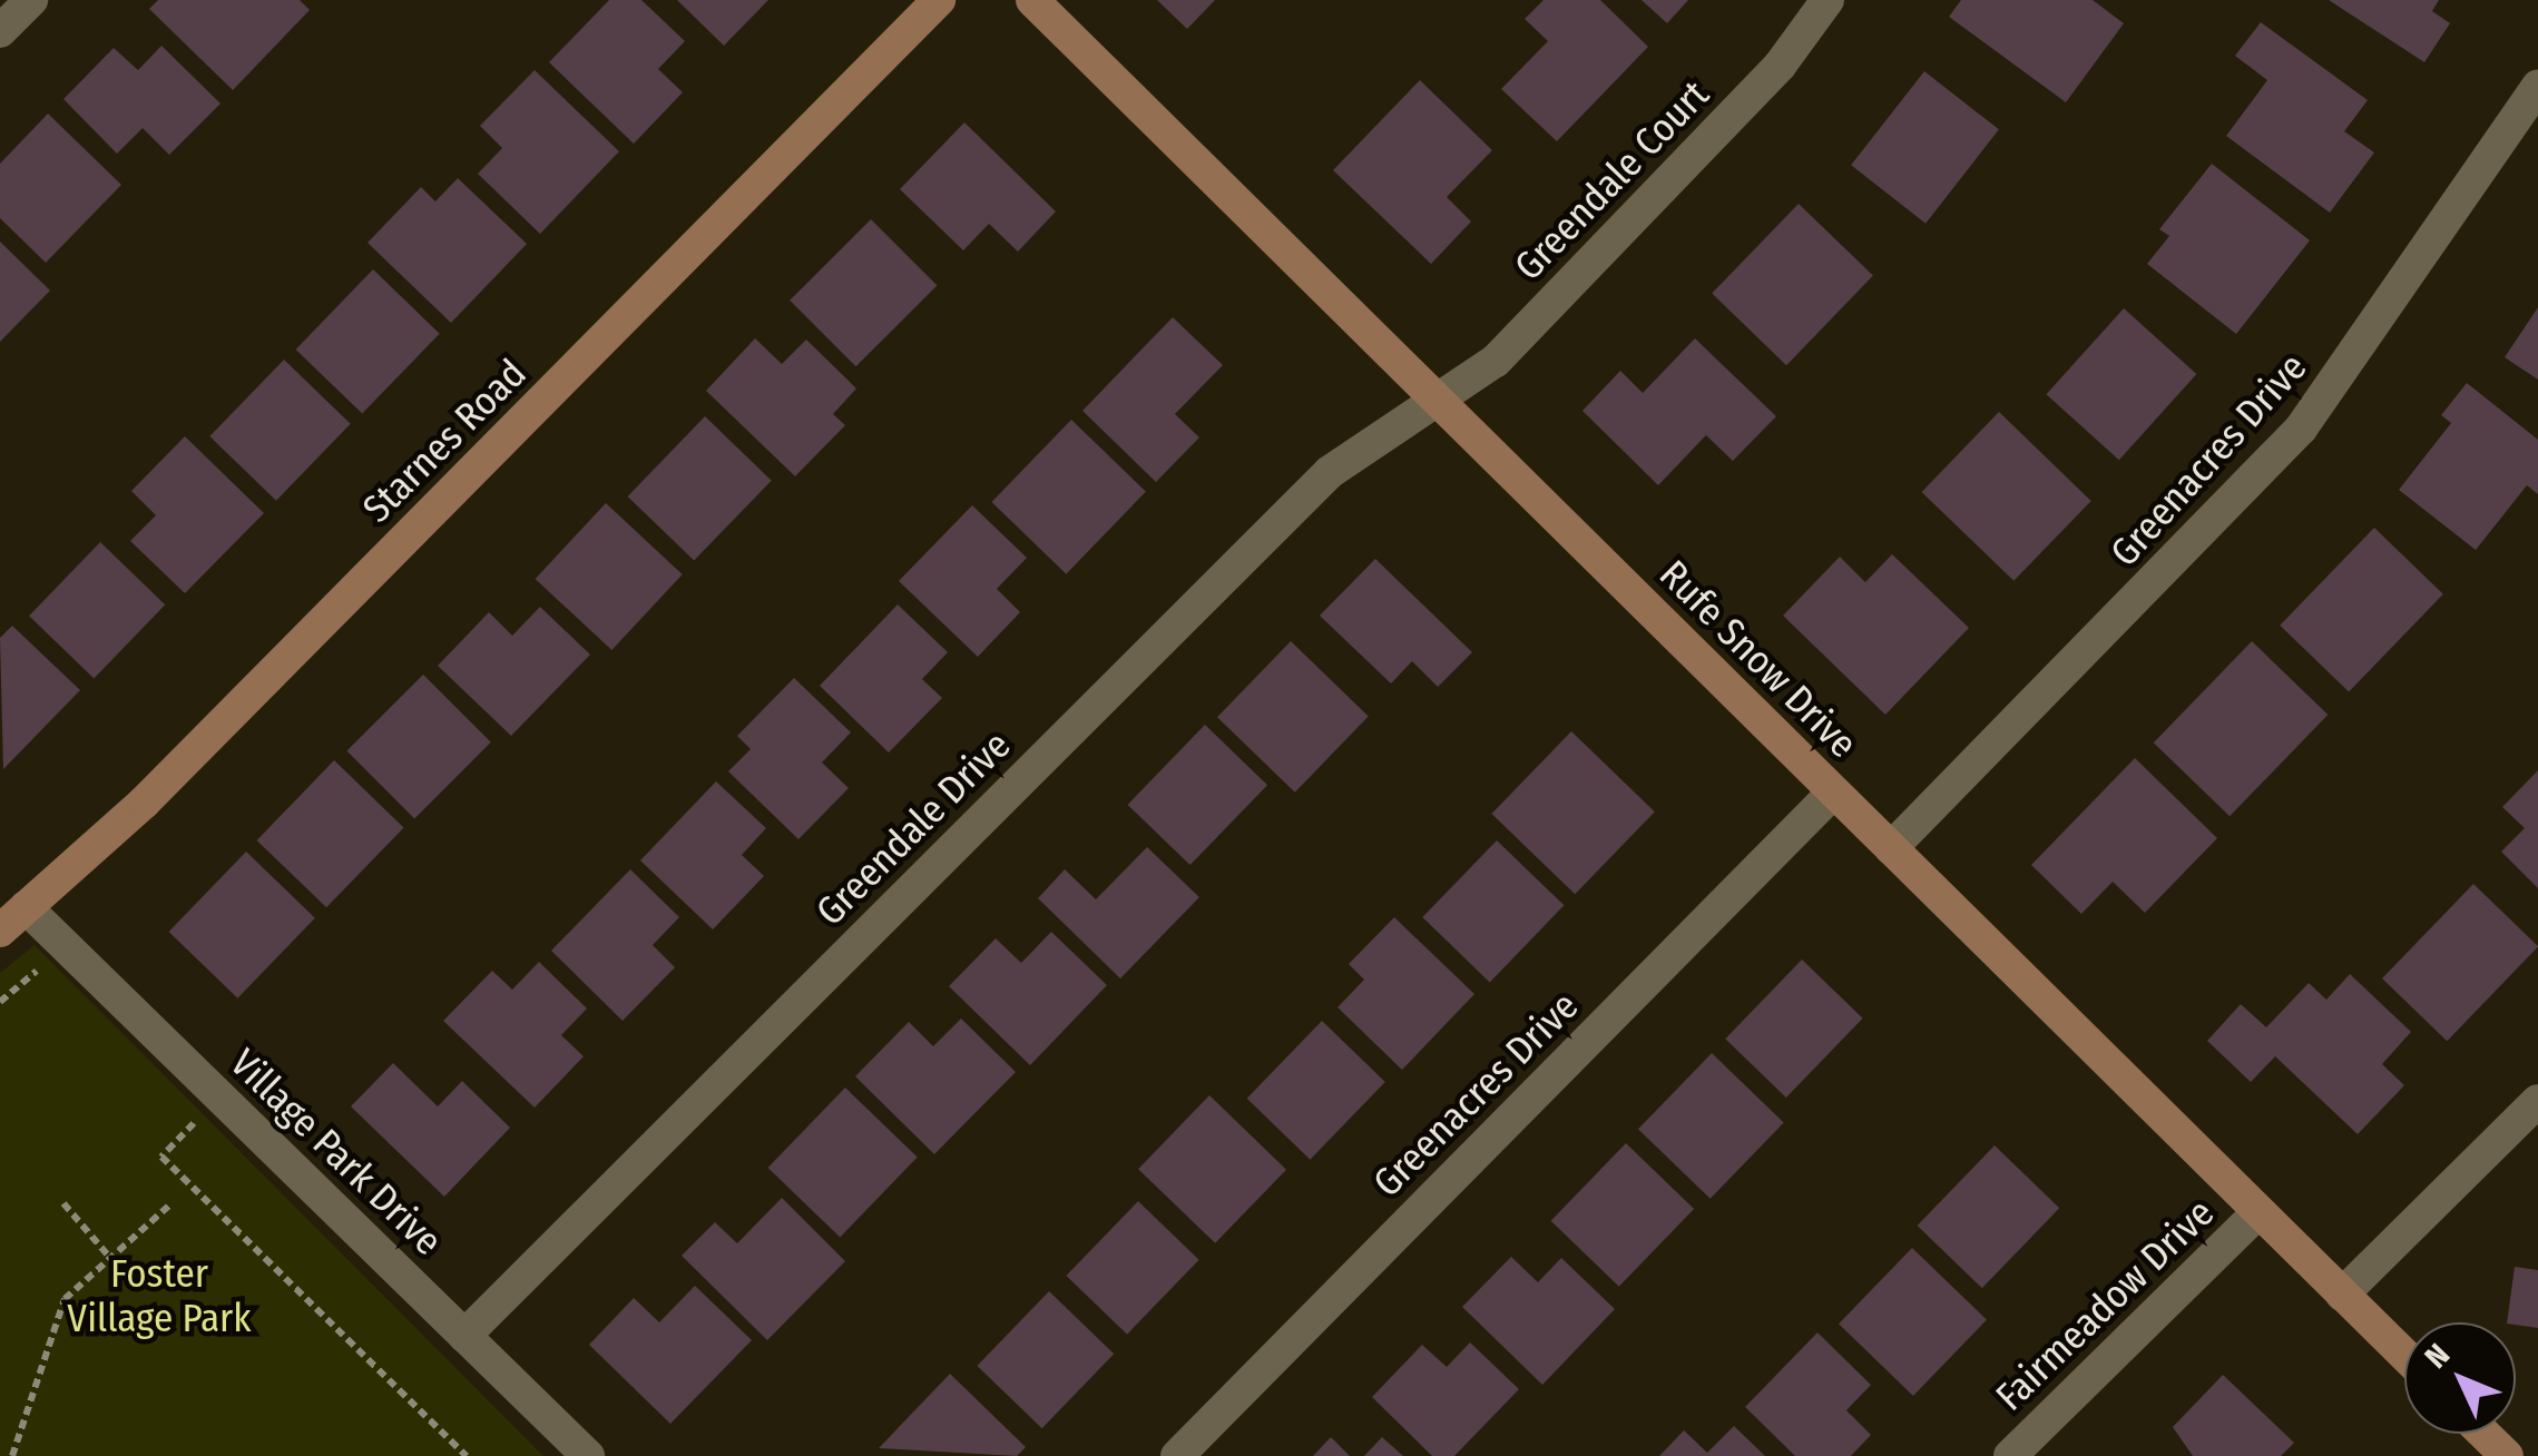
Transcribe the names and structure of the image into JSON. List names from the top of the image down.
{
  "streets": {
    "main road": ["Starnes Road", "Rufe Snow Drive"],
    "street": [
      "Greendale Court",
      "Greenacres Drive",
      "Greendale Drive",
      "Village Park Drive",
      "Fairmeadow Drive"
    ]
  },
  "crossings": [
    ["Greendale Court", "Rufe Snow Drive"],
    ["Greendale Court", "Greendale Drive"],
    ["Starnes Road", "Village Park Drive"],
    ["Greenacres Drive", "Rufe Snow Drive"],
    ["Rufe Snow Drive", "Greendale Drive"],
    ["Rufe Snow Drive", "Fairmeadow Drive"],
    ["Greendale Drive", "Village Park Drive"]
  ],
  "parks": ["Foster Village Park"],
  "north": "top left"
}
